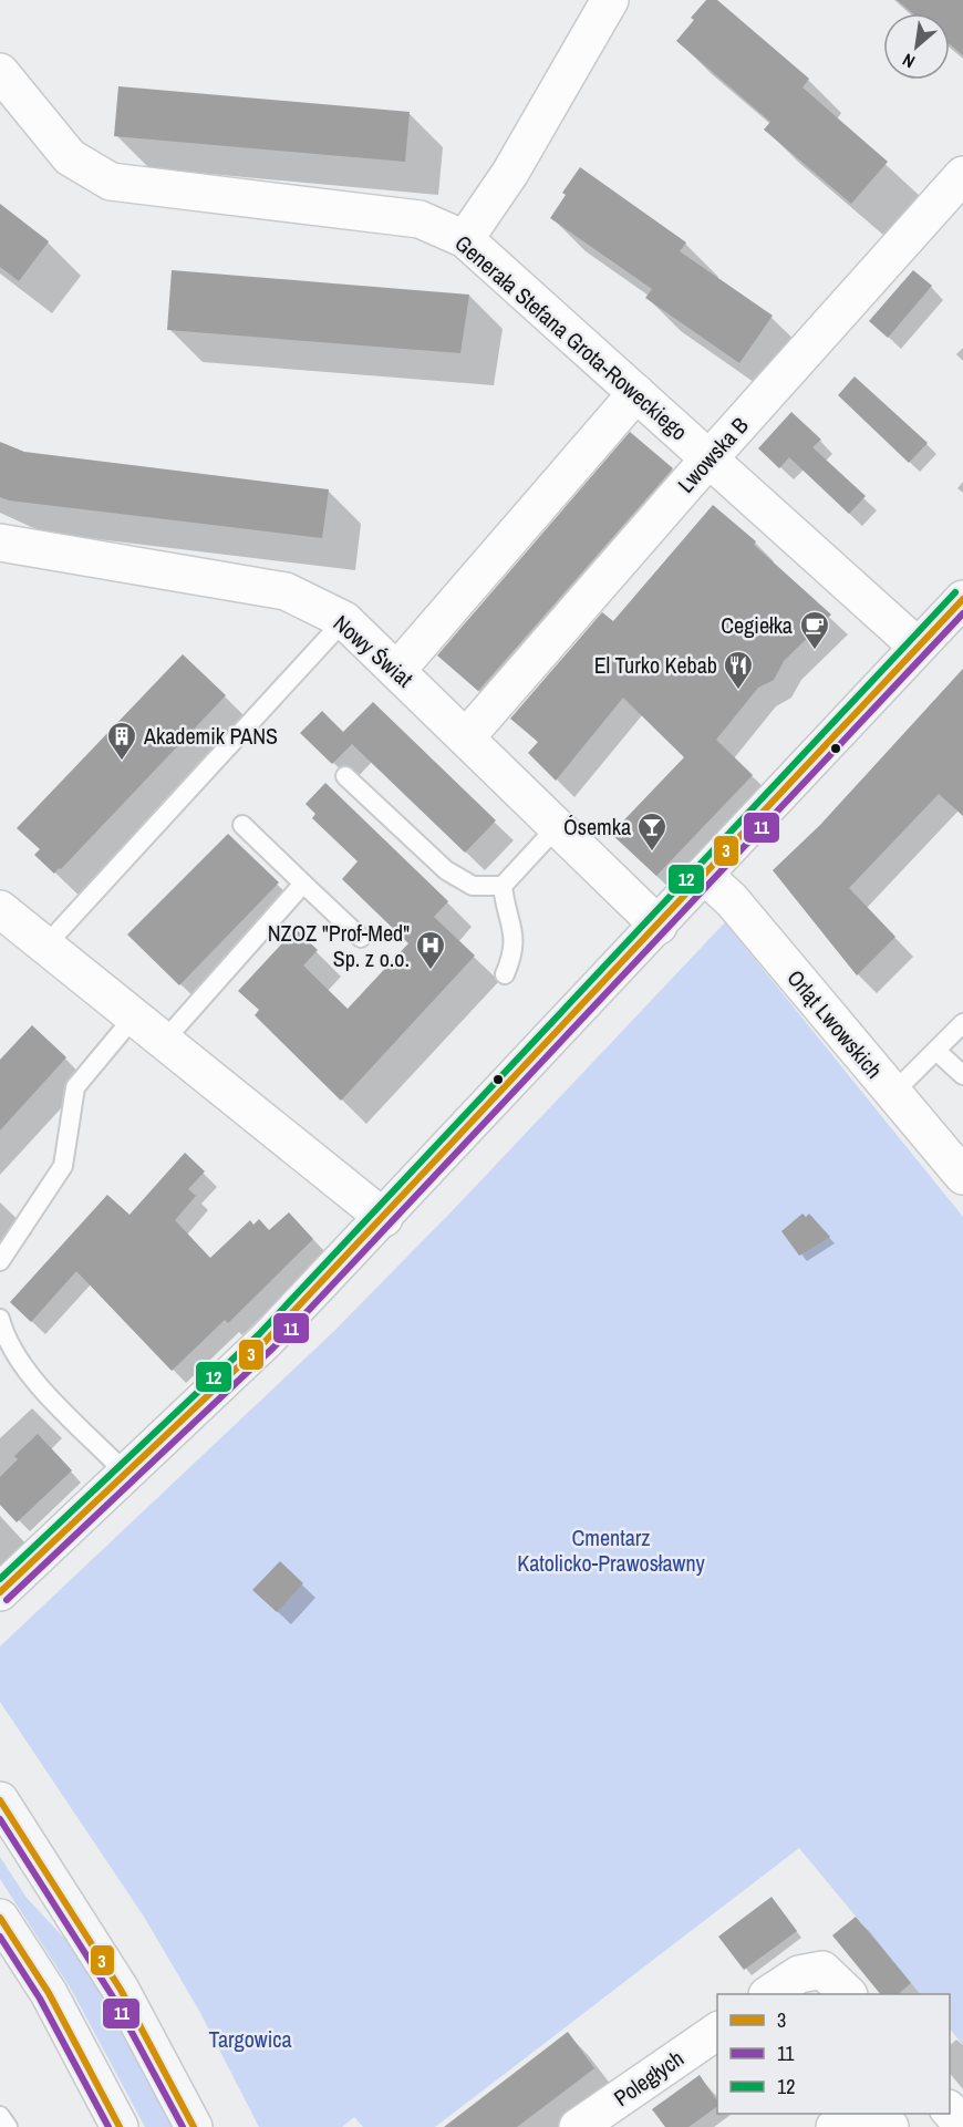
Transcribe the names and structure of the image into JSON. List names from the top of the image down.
{
  "streets": {
    "street": [
      "Generała Stefana Grota-Roweckiego",
      "Lwowska B",
      "Nowy Świat",
      "Orląt Lwowskich",
      "Poległych"
    ]
  },
  "crossings": [
    ["Generała Stefana Grota-Roweckiego", "Lwowska B"],
    ["Lwowska B", "Nowy Świat"]
  ],
  "parks": ["Cmentarz Katolicko-Prawosławny", "Targowica"],
  "places": {
    "cafe": ["Cegiełka"],
    "restaurant": ["El Turko Kebab"],
    "building": ["Akademik PANS"],
    "bar": ["Ósemka"],
    "hospital": ["NZOZ \"Prof-Med\" Sp. z o.o."]
  },
  "lines": ["transit line 12", "transit line 3", "transit line 11"],
  "legend": ["3", "11", "12"],
  "north": "bottom left"
}
